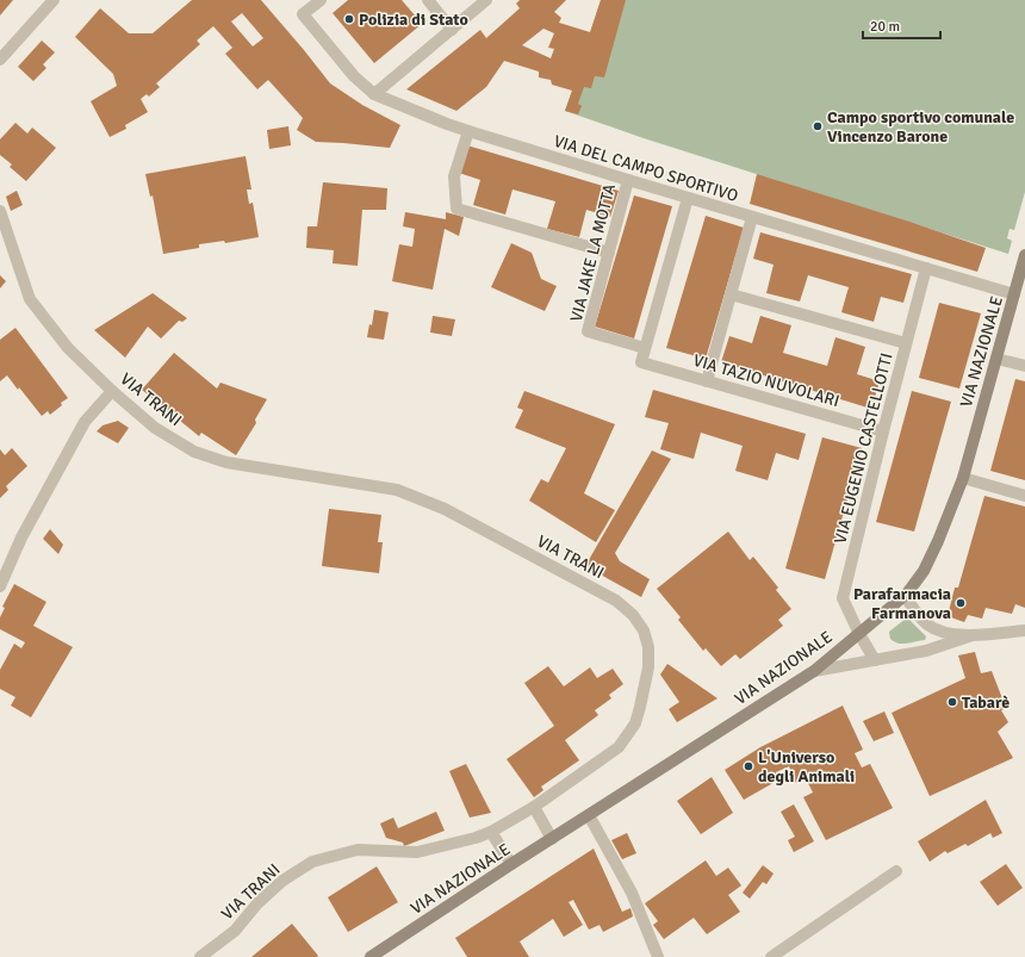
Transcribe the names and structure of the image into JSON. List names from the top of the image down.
{
  "streets": {
    "street": [
      "VIA DEL CAMPO SPORTIVO",
      "VIA JAKE LA MOTTA",
      "VIA NAZIONALE",
      "VIA TAZIO NUVOLARI",
      "VIA TRANI",
      "VIA EUGENIO CASTELLOTTI"
    ]
  },
  "crossings": [
    ["VIA DEL CAMPO SPORTIVO", "VIA JAKE LA MOTTA"],
    ["VIA DEL CAMPO SPORTIVO", "VIA NAZIONALE"],
    ["VIA DEL CAMPO SPORTIVO", "VIA EUGENIO CASTELLOTTI"],
    ["VIA JAKE LA MOTTA", "VIA TAZIO NUVOLARI"],
    ["VIA NAZIONALE", "VIA EUGENIO CASTELLOTTI"],
    ["VIA TAZIO NUVOLARI", "VIA EUGENIO CASTELLOTTI"]
  ],
  "places": [
    "Polizia di Stato",
    "Campo sportivo comunale Vincenzo Barone",
    "Parafarmacia Farmanova",
    "Tabarè",
    "L'Universo degli Animali"
  ],
  "scale_bar": "20 m"
}
